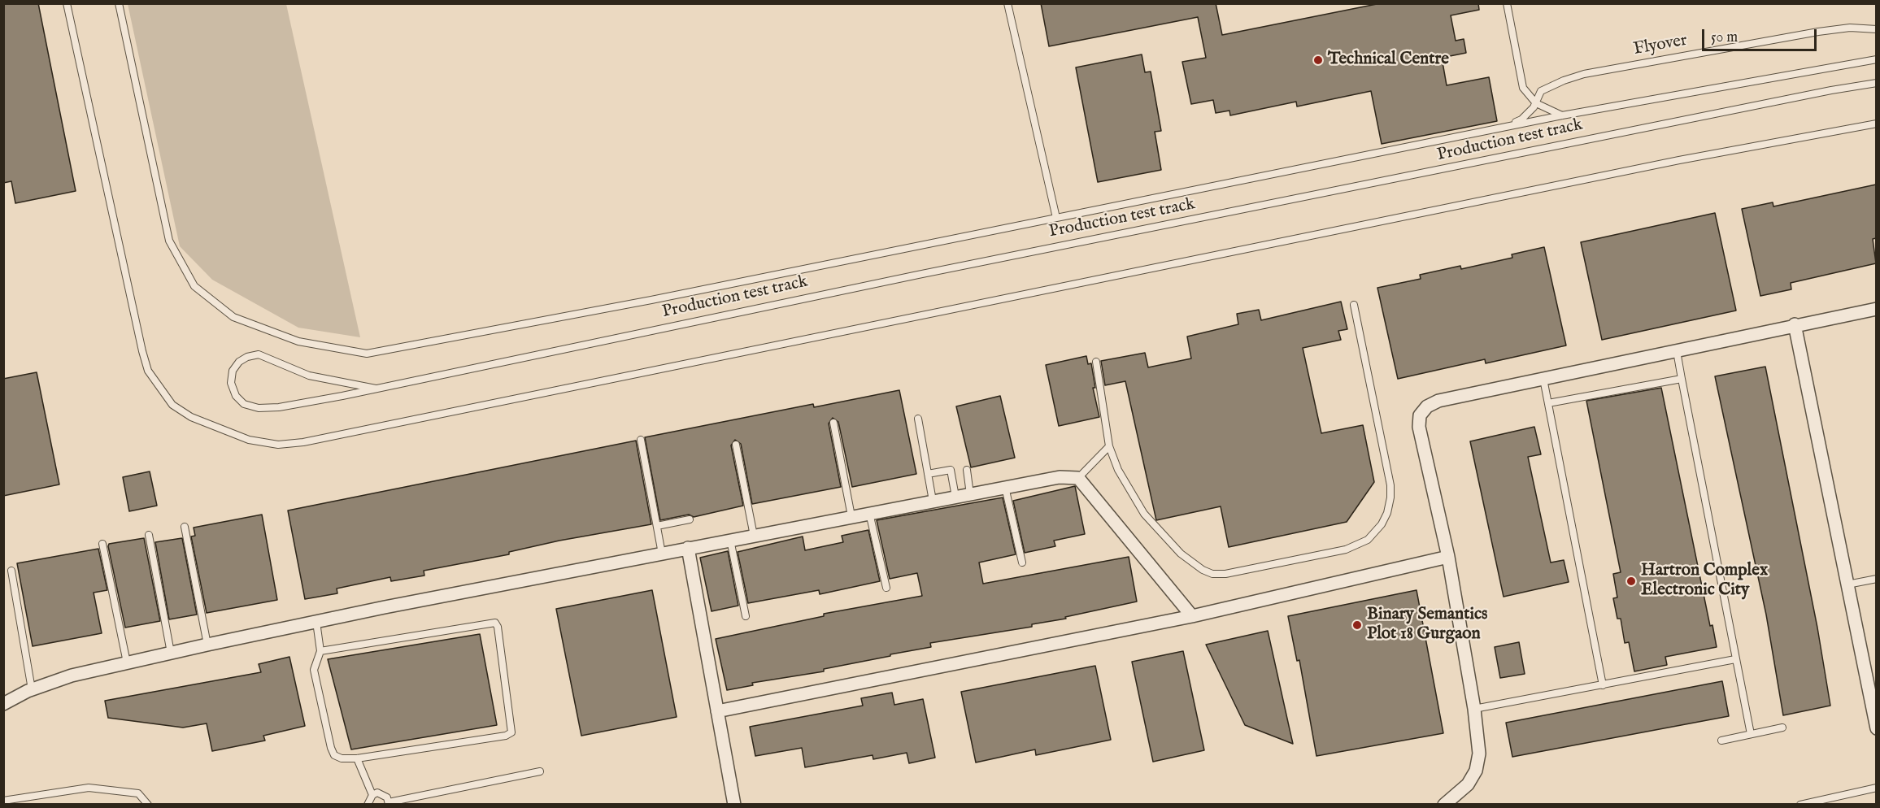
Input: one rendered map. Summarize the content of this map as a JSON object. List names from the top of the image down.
{
  "streets": {
    "lane": ["Flyover", "Production test track"]
  },
  "places": ["Technical Centre", "Hartron Complex Electronic City", "Binary Semantics Plot 18 Gurgaon"],
  "scale_bar": "50 m"
}
